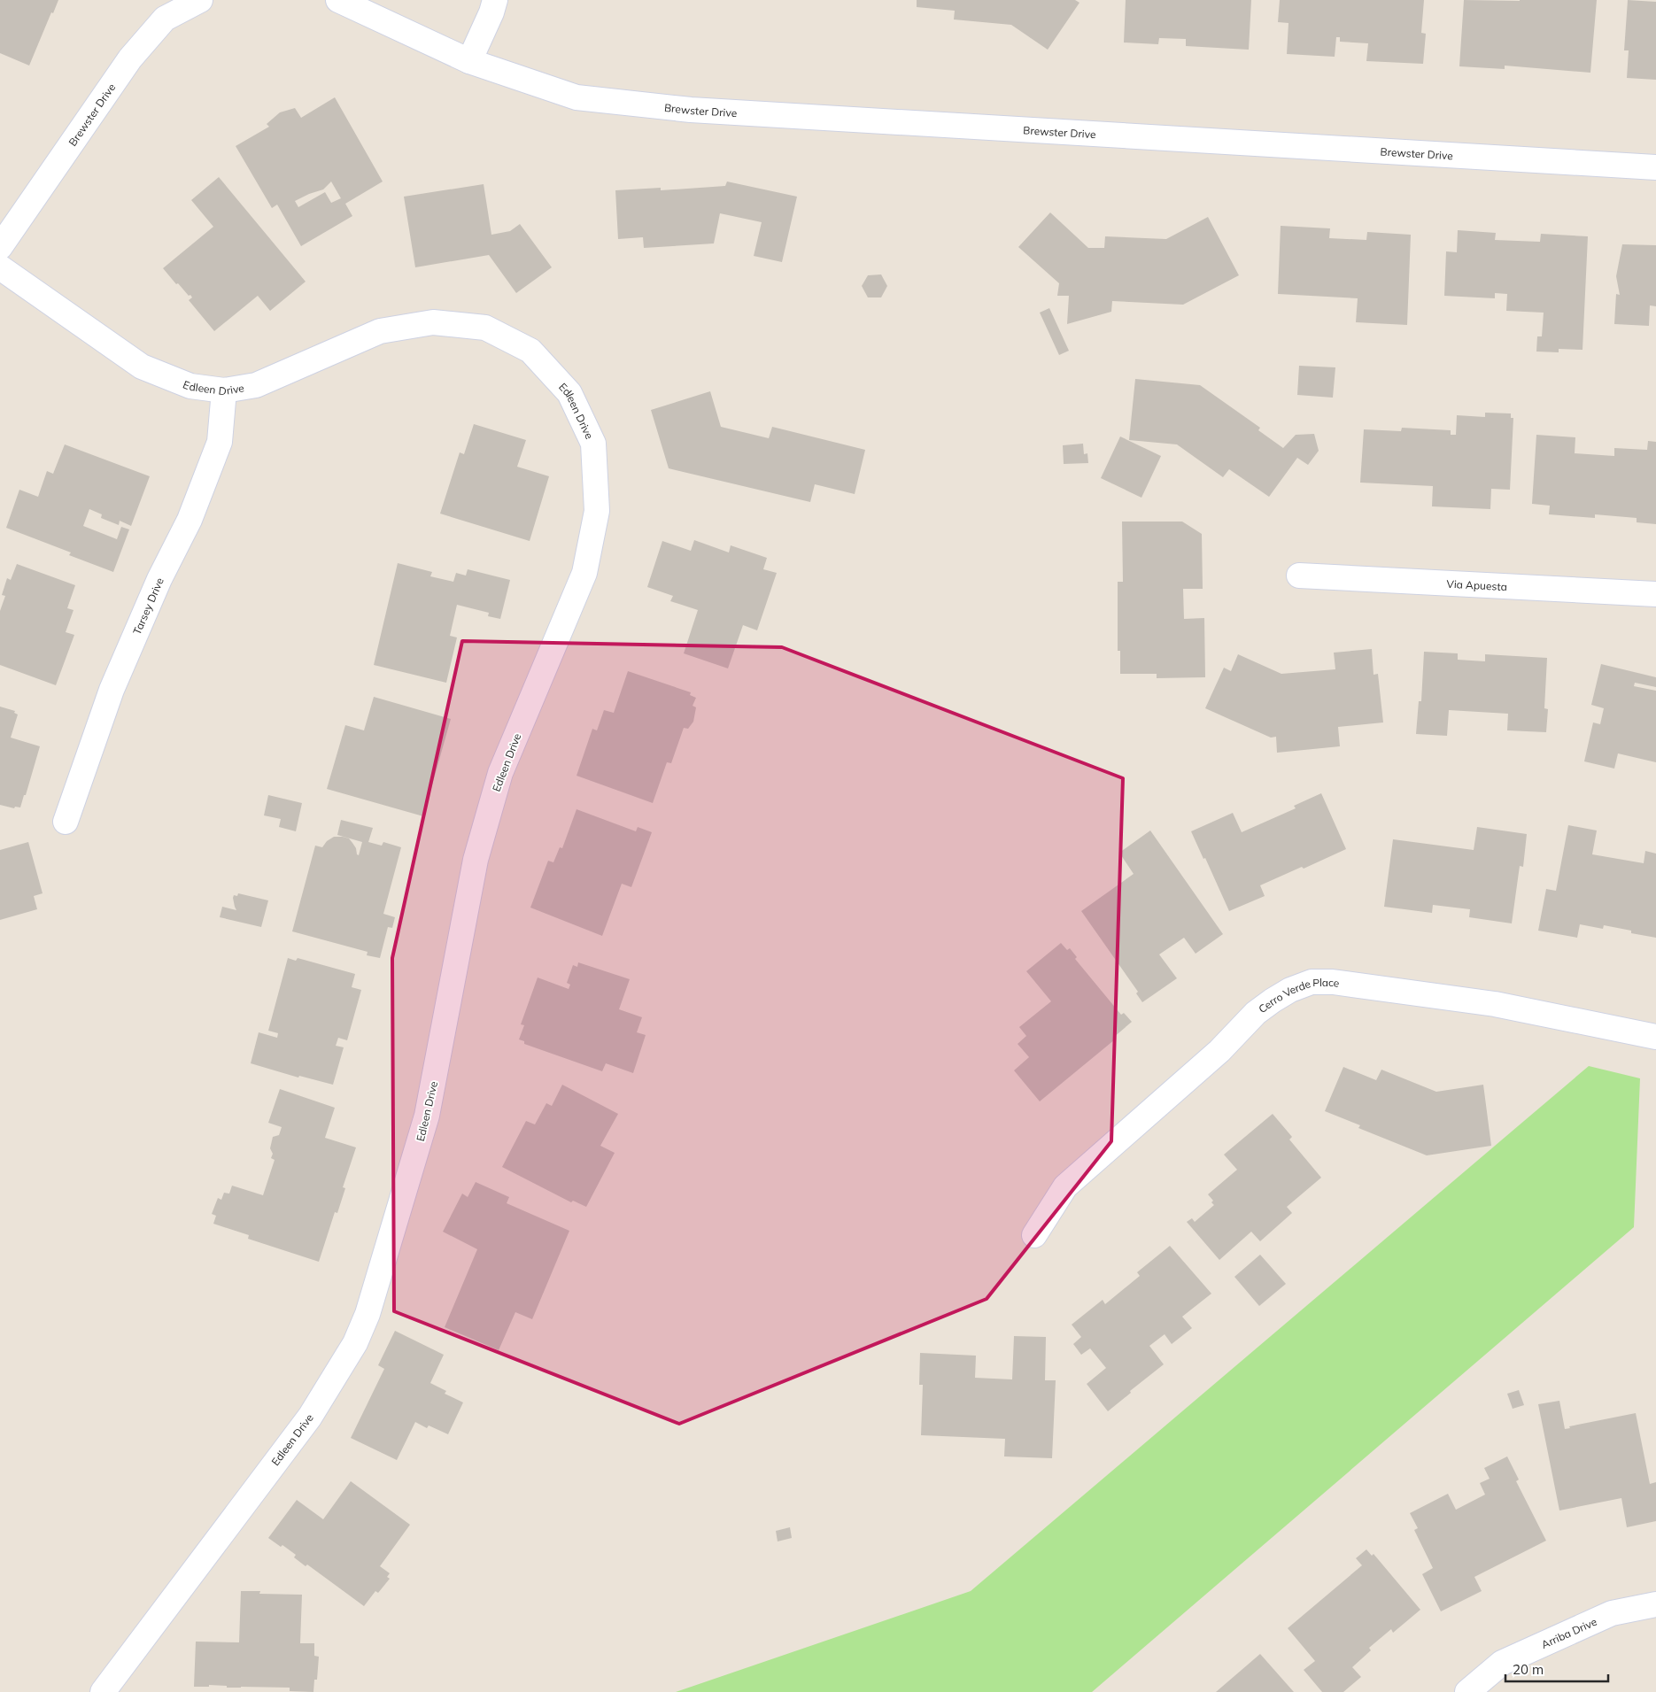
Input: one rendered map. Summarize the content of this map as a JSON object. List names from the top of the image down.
{
  "streets": {
    "street": [
      "Brewster Drive",
      "Edleen Drive",
      "Via Apuesta",
      "Tarsey Drive",
      "Cerro Verde Place",
      "Arriba Drive"
    ]
  },
  "crossings": [
    ["Edleen Drive", "Tarsey Drive"]
  ],
  "scale_bar": "20 m"
}
